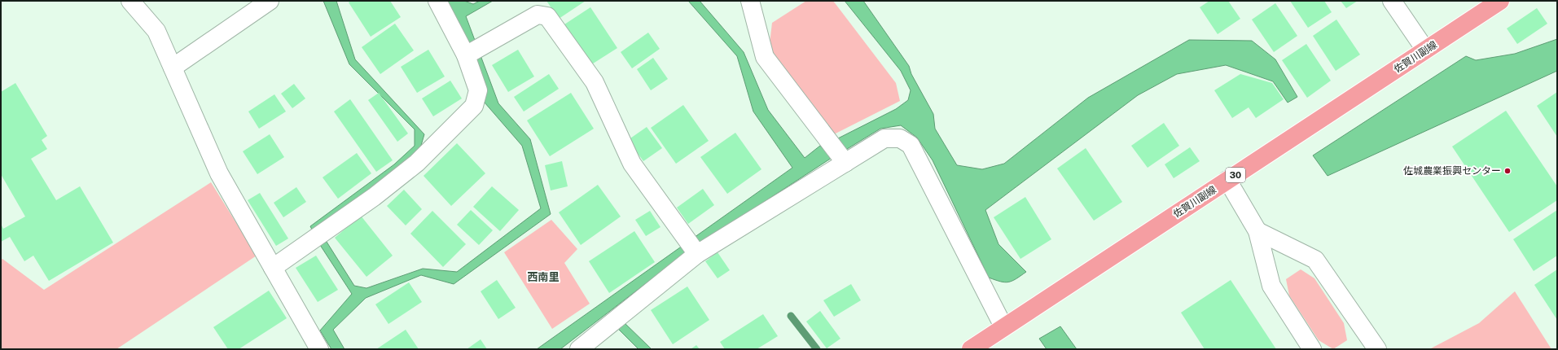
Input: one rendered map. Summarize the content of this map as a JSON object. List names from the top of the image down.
{
  "streets": {
    "main road": ["佐賀川副線", "30"]
  },
  "districts": ["西南里"],
  "places": ["佐城農業振興センター"]
}
